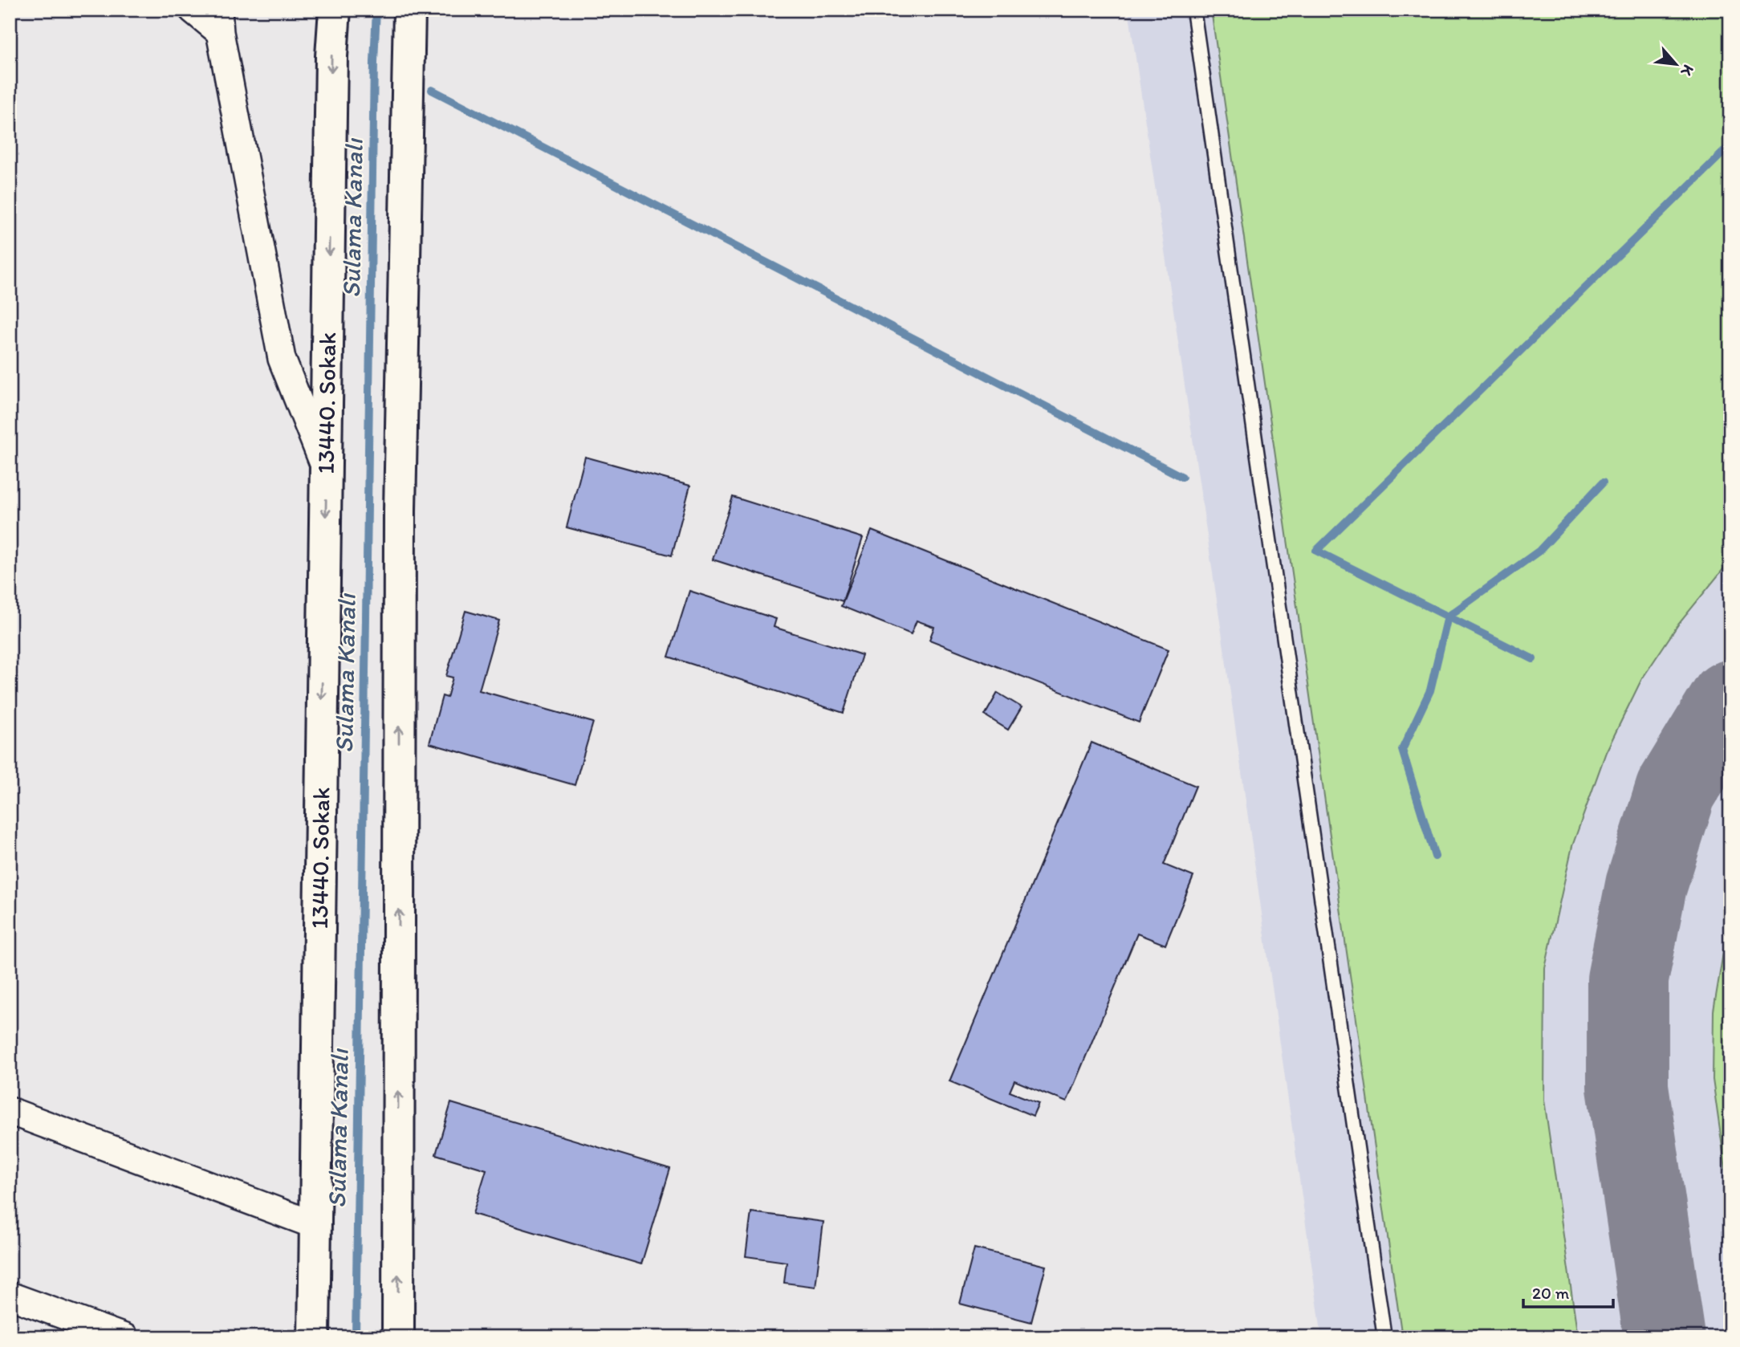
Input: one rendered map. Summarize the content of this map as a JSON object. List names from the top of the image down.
{
  "streets": {
    "main road": ["13440. Sokak"]
  },
  "water": ["Sulama Kanalı"],
  "scale_bar": "20 m",
  "north": "bottom right"
}
